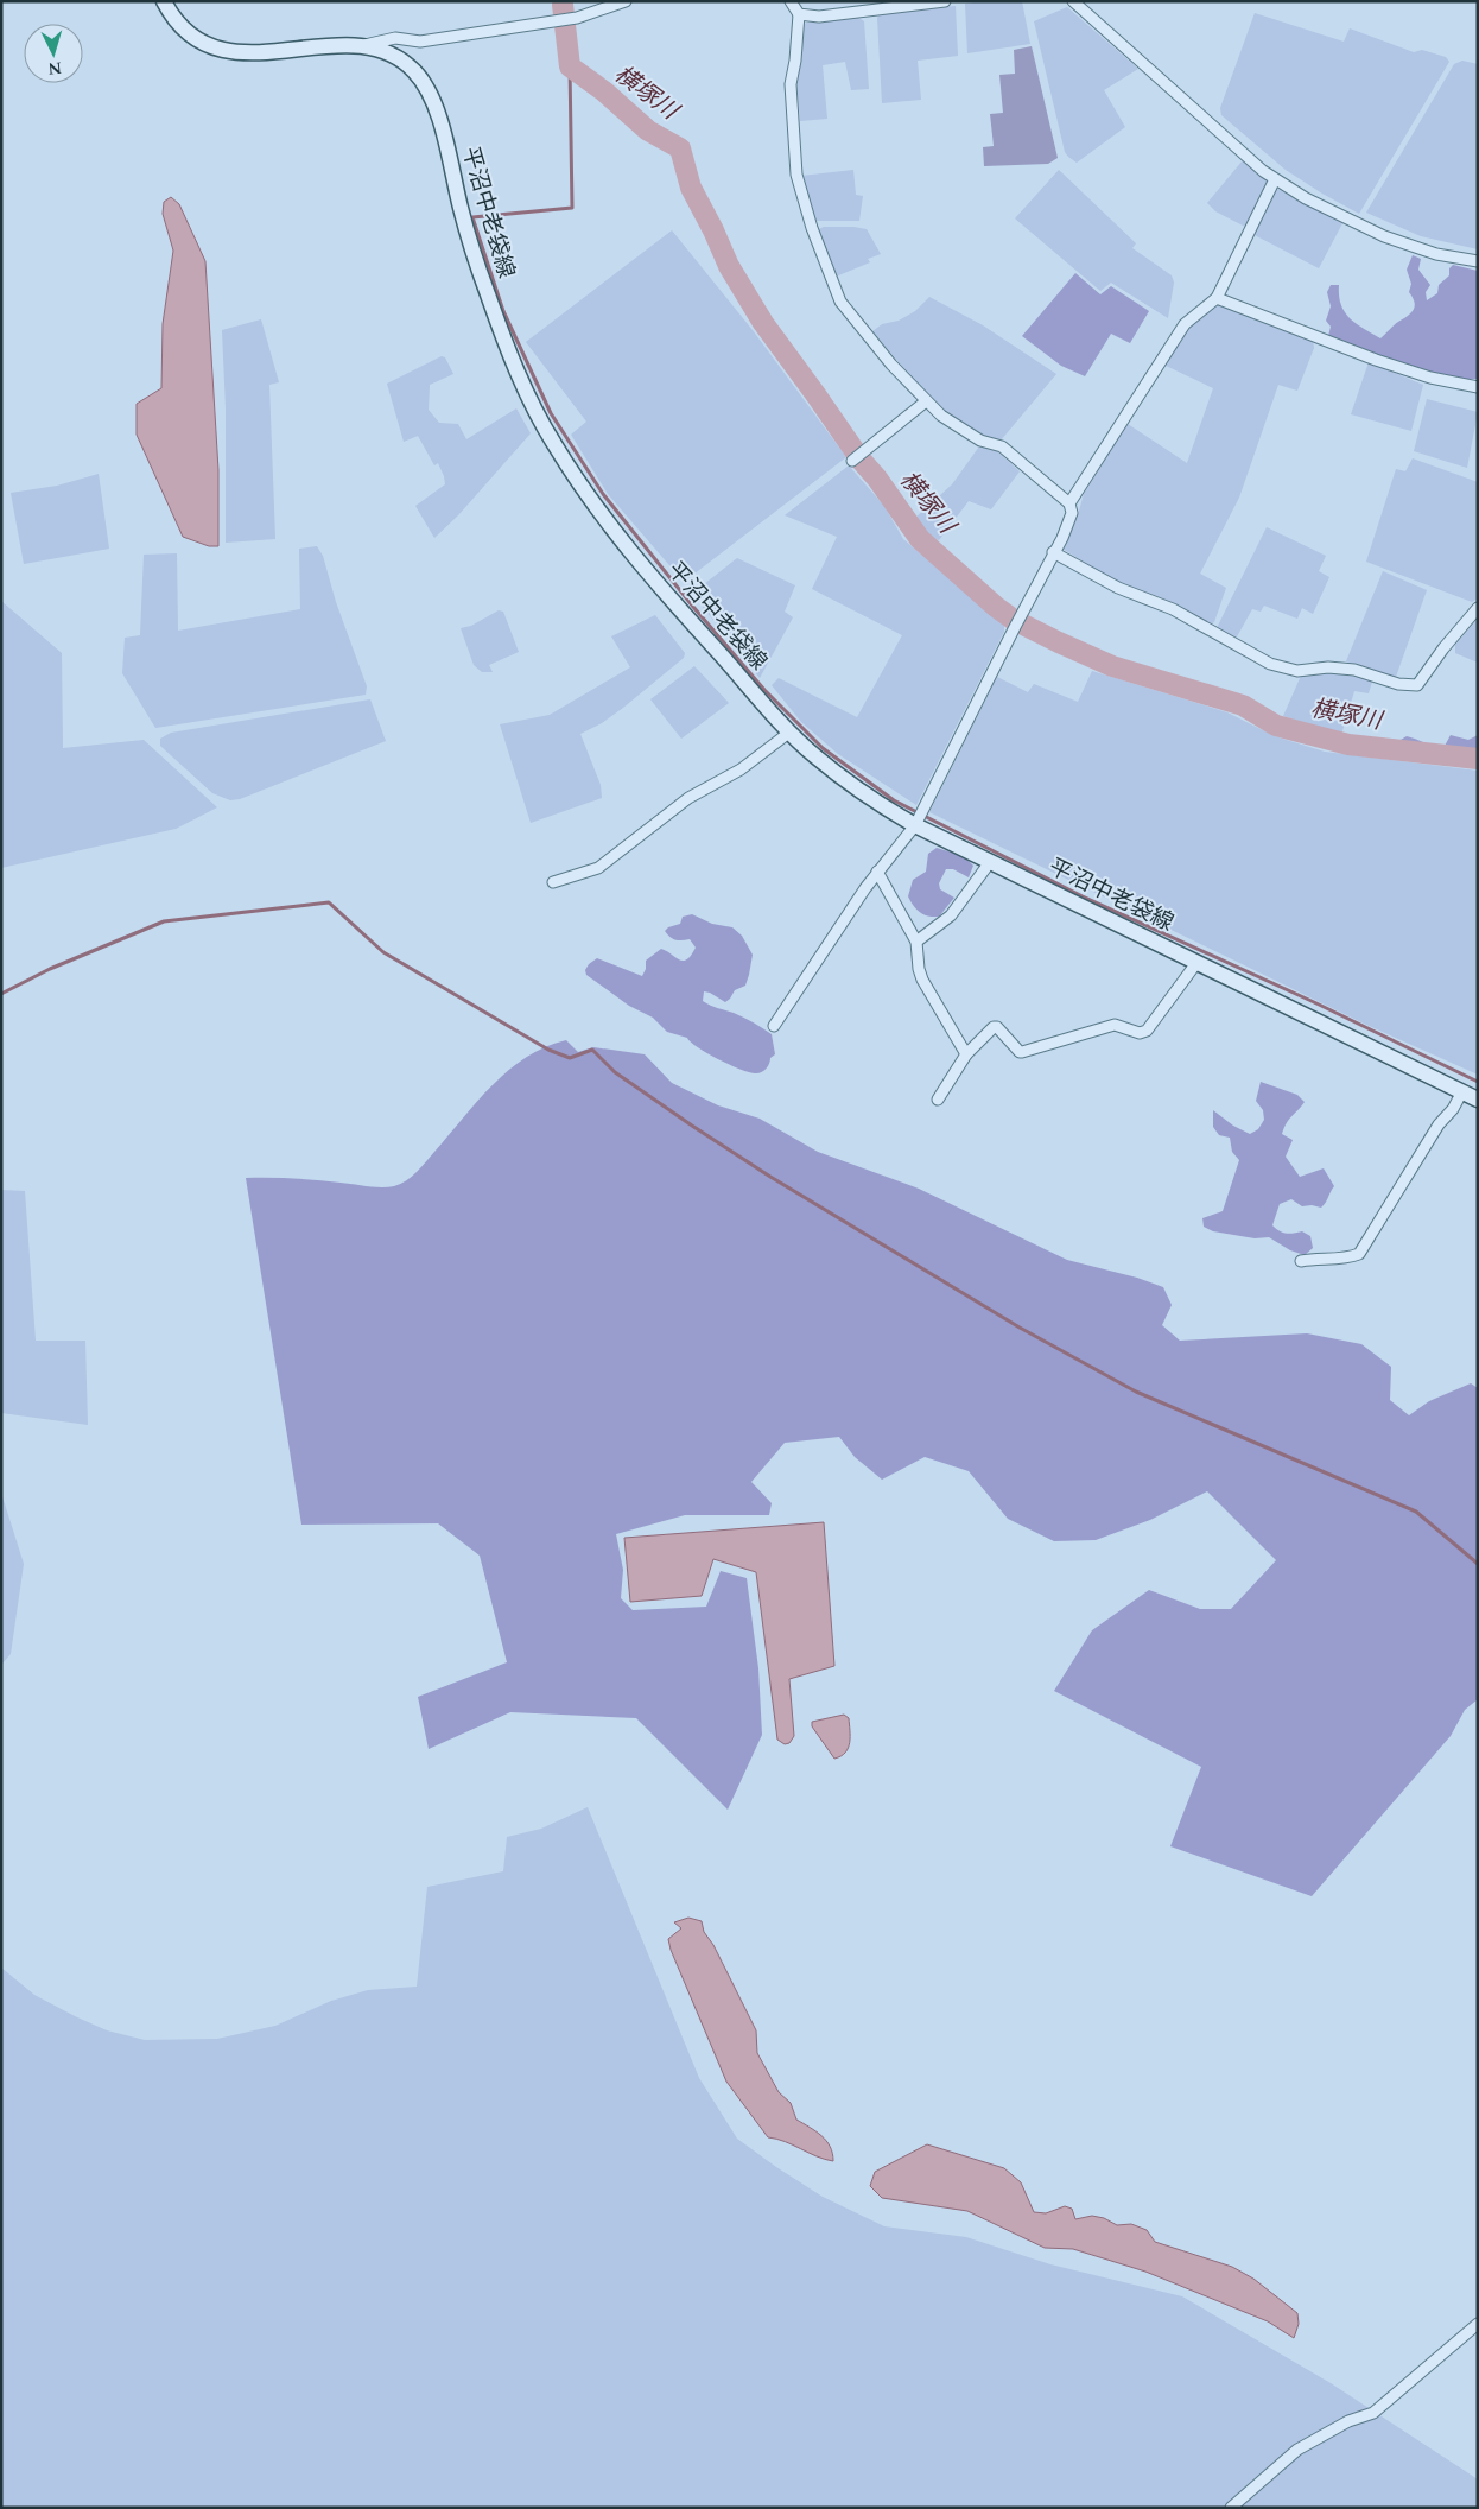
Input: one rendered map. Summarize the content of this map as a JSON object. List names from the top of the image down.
{
  "streets": {
    "main road": ["平沼中老袋線"]
  },
  "water": ["横塚川"],
  "north": "bottom"
}
